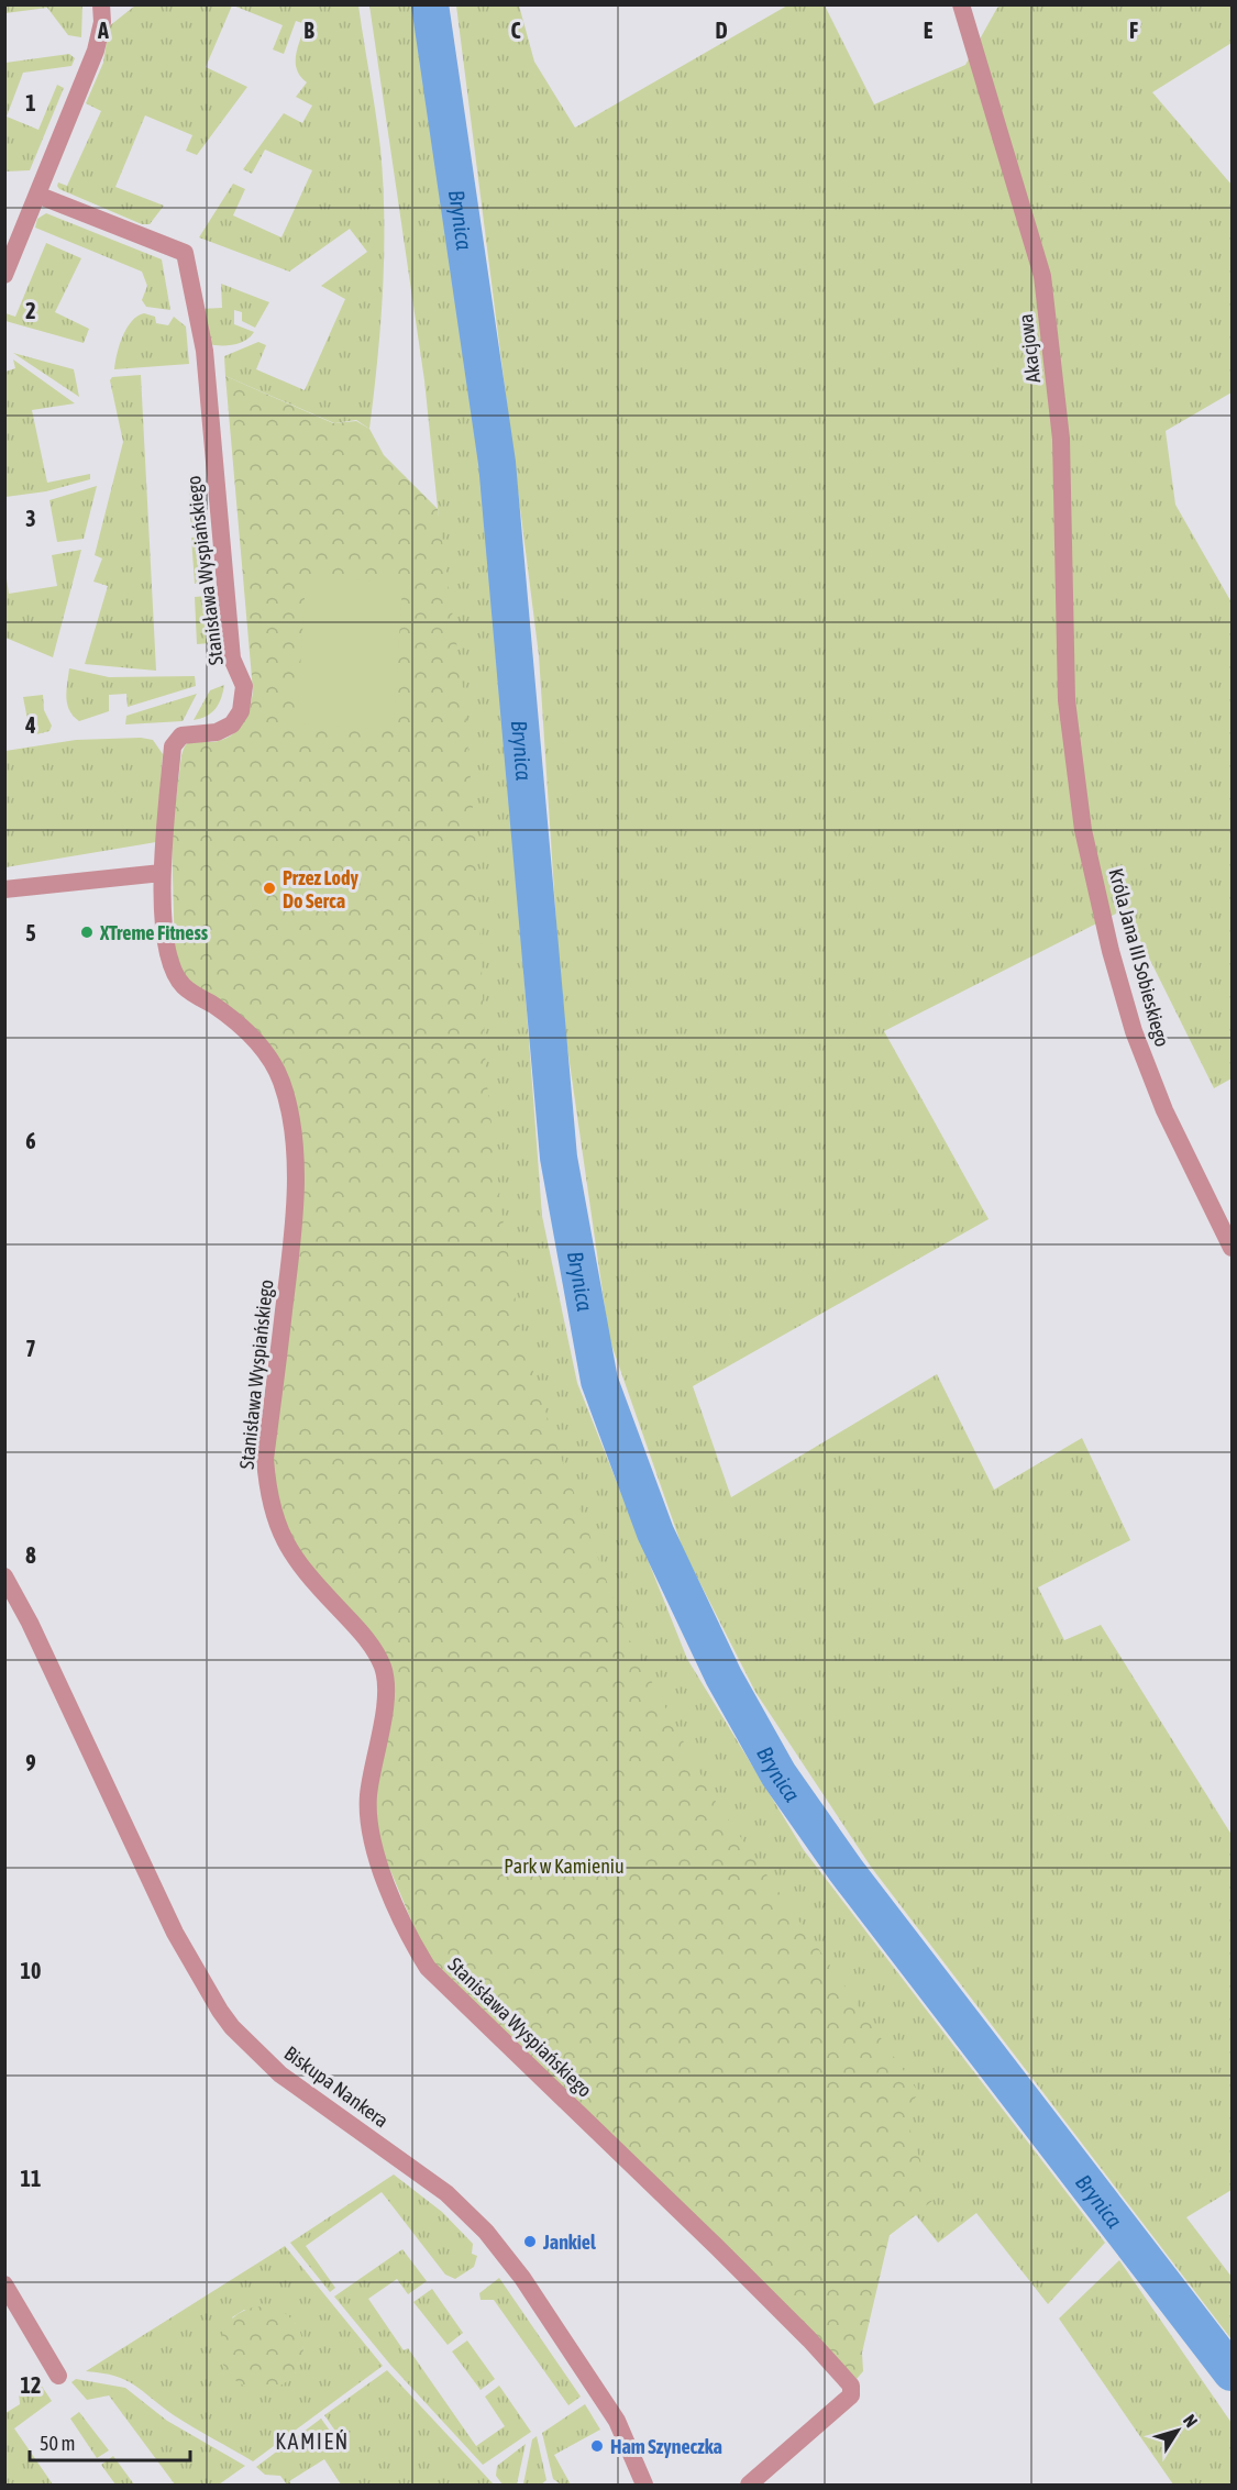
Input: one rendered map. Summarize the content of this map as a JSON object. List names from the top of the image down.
{
  "streets": {
    "street": [
      "Akacjowa",
      "Stanisława Wyspiańskiego",
      "Króla Jana III Sobieskiego",
      "Biskupa Nankera"
    ]
  },
  "crossings": [
    ["Akacjowa", "Króla Jana III Sobieskiego"]
  ],
  "districts": ["KAMIEŃ"],
  "water": ["Brynica"],
  "parks": ["Park w Kamieniu"],
  "places": [
    "Przez Lody Do Serca",
    "XTreme Fitness",
    "Jankiel",
    "Ham Szyneczka"
  ],
  "scale_bar": "50 m",
  "north": "top right",
  "grid": {
    "columns": [
      "A",
      "B",
      "C",
      "D",
      "E",
      "F"
    ],
    "rows": [
      "1",
      "2",
      "3",
      "4",
      "5",
      "6",
      "7",
      "8",
      "9",
      "10",
      "11",
      "12"
    ]
  }
}
